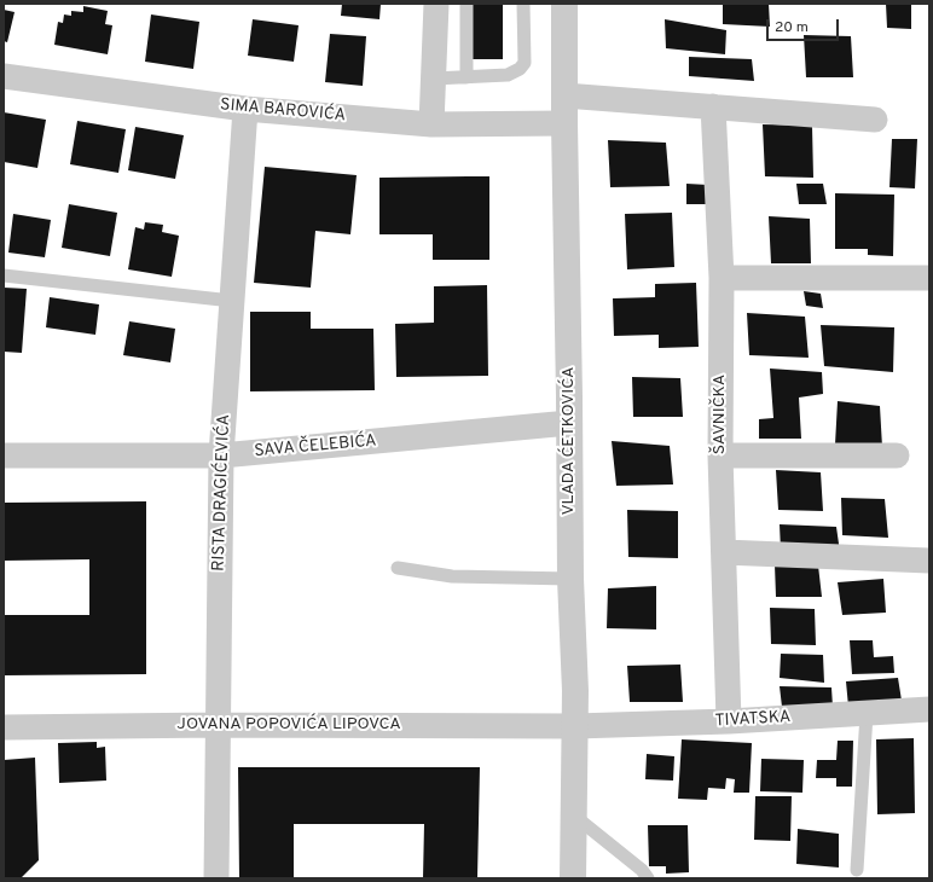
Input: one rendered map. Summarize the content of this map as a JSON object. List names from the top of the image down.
{
  "streets": {
    "street": [
      "SIMA BAROVIĆA",
      "ŠAVNIČKA",
      "VLADA ĆETKOVIĆA",
      "SAVA ČELEBIĆA",
      "RISTA DRAGIĆEVIĆA",
      "TIVATSKA",
      "JOVANA POPOVIĆA LIPOVCA"
    ]
  },
  "crossings": [
    ["SIMA BAROVIĆA", "VLADA ĆETKOVIĆA"],
    ["SIMA BAROVIĆA", "RISTA DRAGIĆEVIĆA"],
    ["ŠAVNIČKA", "TIVATSKA"],
    ["VLADA ĆETKOVIĆA", "SAVA ČELEBIĆA"],
    ["VLADA ĆETKOVIĆA", "TIVATSKA"],
    ["VLADA ĆETKOVIĆA", "JOVANA POPOVIĆA LIPOVCA"],
    ["SAVA ČELEBIĆA", "RISTA DRAGIĆEVIĆA"],
    ["RISTA DRAGIĆEVIĆA", "JOVANA POPOVIĆA LIPOVCA"],
    ["TIVATSKA", "JOVANA POPOVIĆA LIPOVCA"]
  ],
  "scale_bar": "20 m"
}
